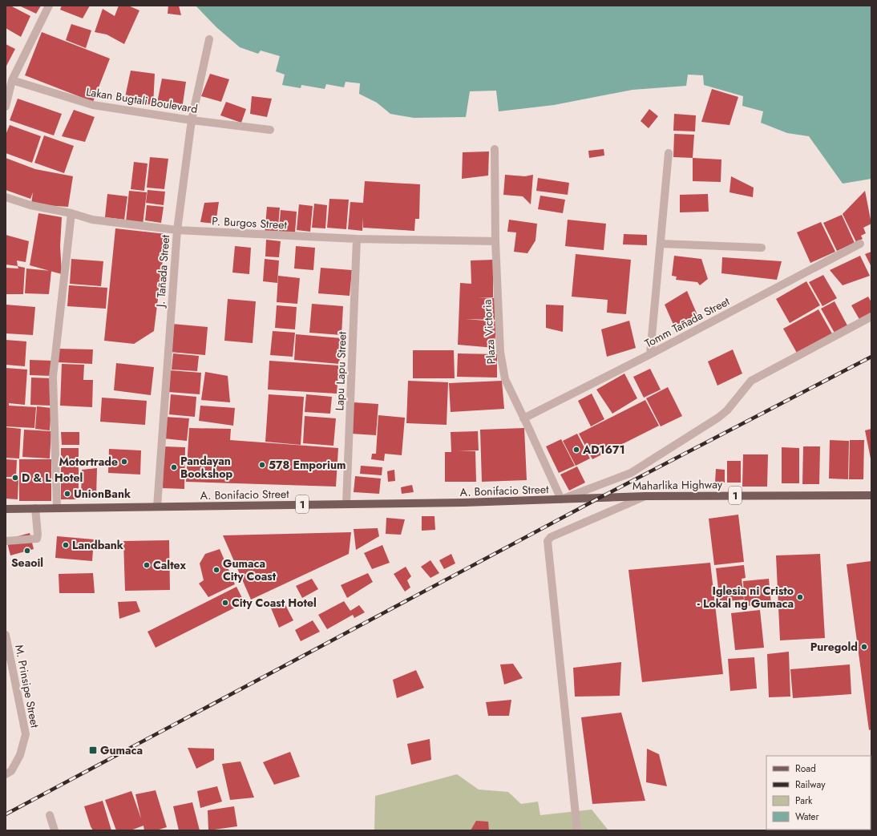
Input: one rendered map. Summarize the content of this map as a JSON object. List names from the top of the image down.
{
  "streets": {
    "main road": ["Maharlika Highway", "A. Bonifacio Street", "1"],
    "street": [
      "Lakan Bugtali Boulevard",
      "P. Burgos Street",
      "J. Tañada Street",
      "Tomm Tañada Street",
      "Plaza Victoria",
      "Lapu Lapu Street",
      "M. Prinsipe Street"
    ]
  },
  "crossings": [
    ["Lakan Bugtali Boulevard", "J. Tañada Street"],
    ["P. Burgos Street", "J. Tañada Street"],
    ["P. Burgos Street", "Plaza Victoria"],
    ["P. Burgos Street", "Lapu Lapu Street"],
    ["J. Tañada Street", "A. Bonifacio Street"],
    ["Tomm Tañada Street", "Plaza Victoria"],
    ["Plaza Victoria", "A. Bonifacio Street"],
    ["Lapu Lapu Street", "A. Bonifacio Street"],
    ["Maharlika Highway", "A. Bonifacio Street"]
  ],
  "places": {
    "other": [
      "AD1671",
      "Motortrade",
      "578 Emporium",
      "Pandayan Bookshop",
      "D & L Hotel",
      "UnionBank",
      "Landbank",
      "Seaoil",
      "Caltex",
      "Gumaca City Coast",
      "Iglesia ni Cristo - Lokal ng Gumaca",
      "City Coast Hotel",
      "Puregold"
    ],
    "transit": ["Gumaca"]
  },
  "legend": [
    "Road",
    "Railway",
    "Park",
    "Water"
  ]
}
